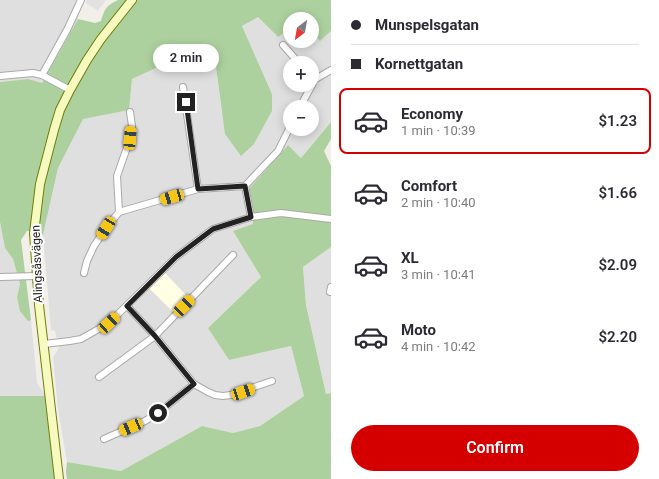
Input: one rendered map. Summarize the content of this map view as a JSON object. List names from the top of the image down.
{
  "streets": {
    "main road": ["Alingsåsvägen"]
  },
  "north": "bottom left",
  "page": {
    "banner": ["Munspelsgatan", "Kornettgatan"],
    "map_buttons": ["+", "−"],
    "bubble": "2 min",
    "list": [
      {
        "name": "Economy",
        "note": "1 min · 10:39",
        "value": "$1.23"
      },
      {
        "name": "Comfort",
        "note": "2 min · 10:40",
        "value": "$1.66"
      },
      {
        "name": "XL",
        "note": "3 min · 10:41",
        "value": "$2.09"
      },
      {
        "name": "Moto",
        "note": "4 min · 10:42",
        "value": "$2.20"
      }
    ],
    "buttons": "Confirm"
  }
}
